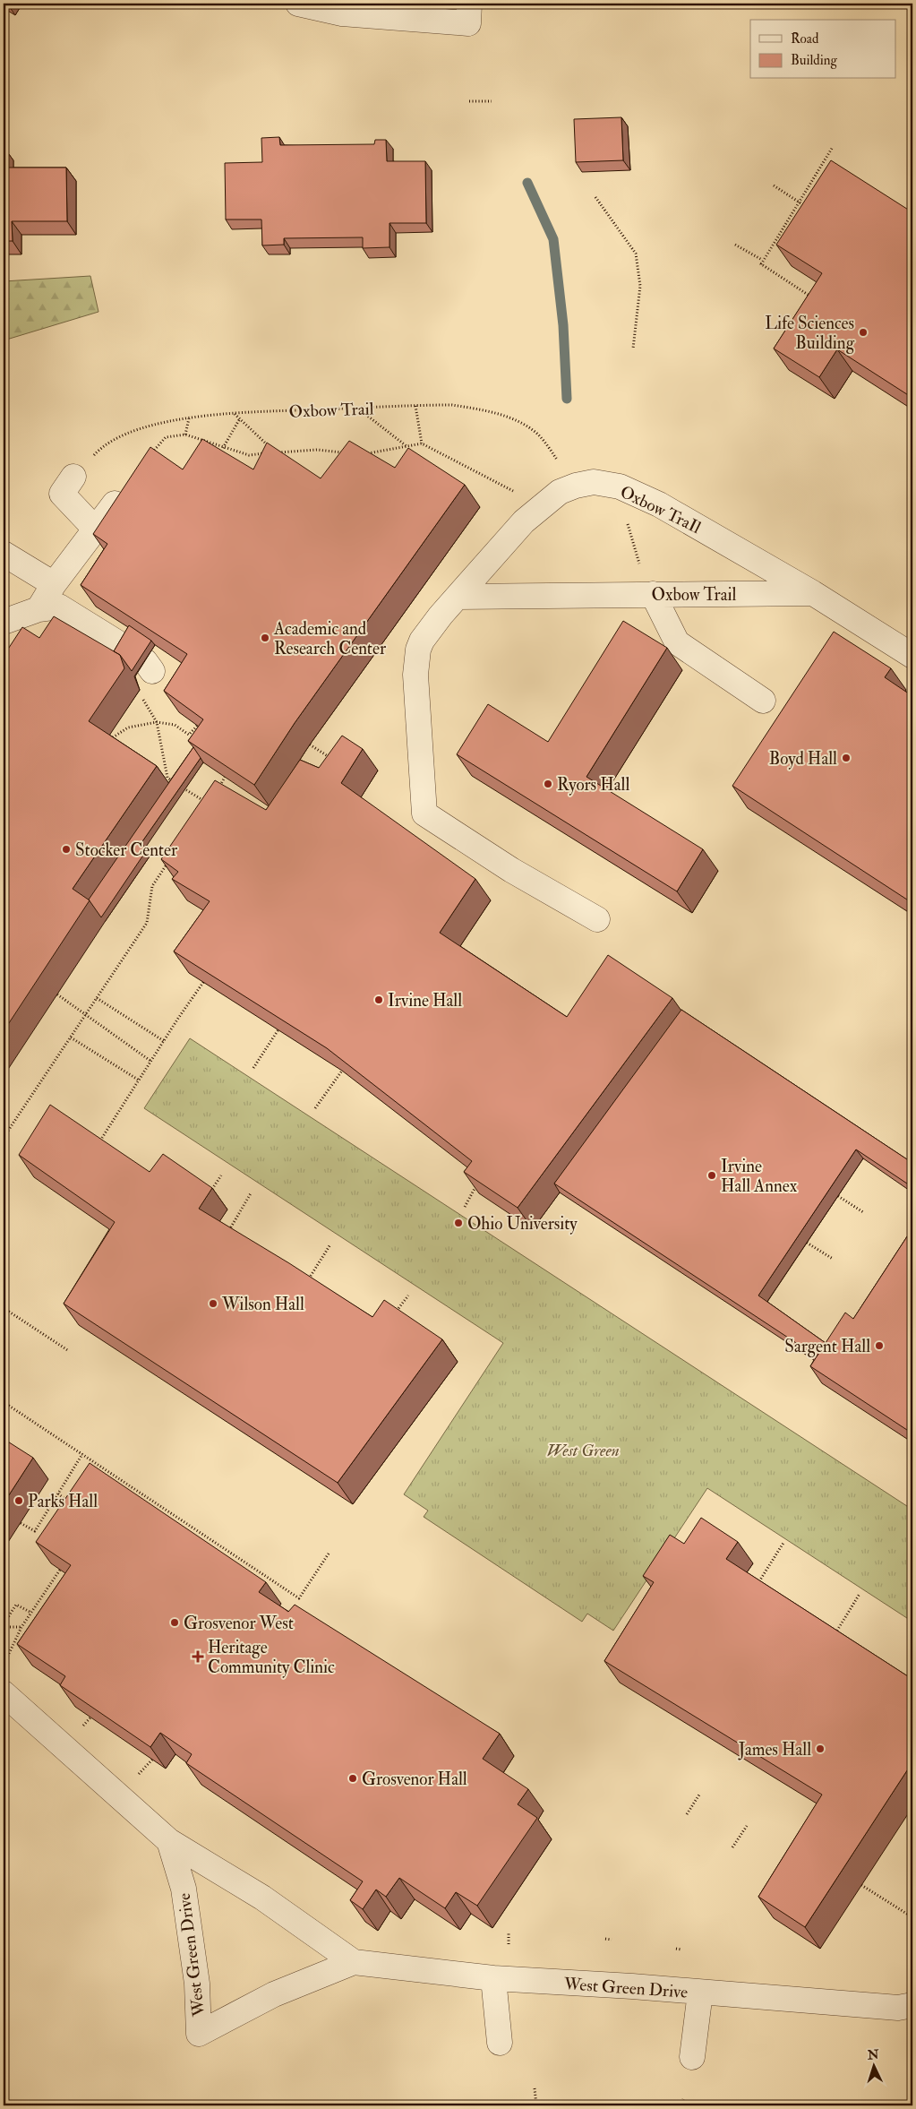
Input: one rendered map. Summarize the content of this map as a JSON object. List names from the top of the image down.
{
  "streets": {
    "street": ["Oxbow Trail", "Oxbow TraIl", "West Green Drive"]
  },
  "crossings": [
    ["Oxbow Trail", "Oxbow TraIl"]
  ],
  "parks": ["West Green"],
  "places": {
    "other": [
      "Life Sciences Building",
      "Academic and Research Center",
      "Boyd Hall",
      "Ryors Hall",
      "Stocker Center",
      "Irvine Hall",
      "Irvine Hall Annex",
      "Ohio University",
      "Wilson Hall",
      "Sargent Hall",
      "Parks Hall",
      "Grosvenor West",
      "James Hall",
      "Grosvenor Hall"
    ],
    "health": ["Heritage Community Clinic"]
  },
  "legend": ["Road", "Building"],
  "north": "top"
}
